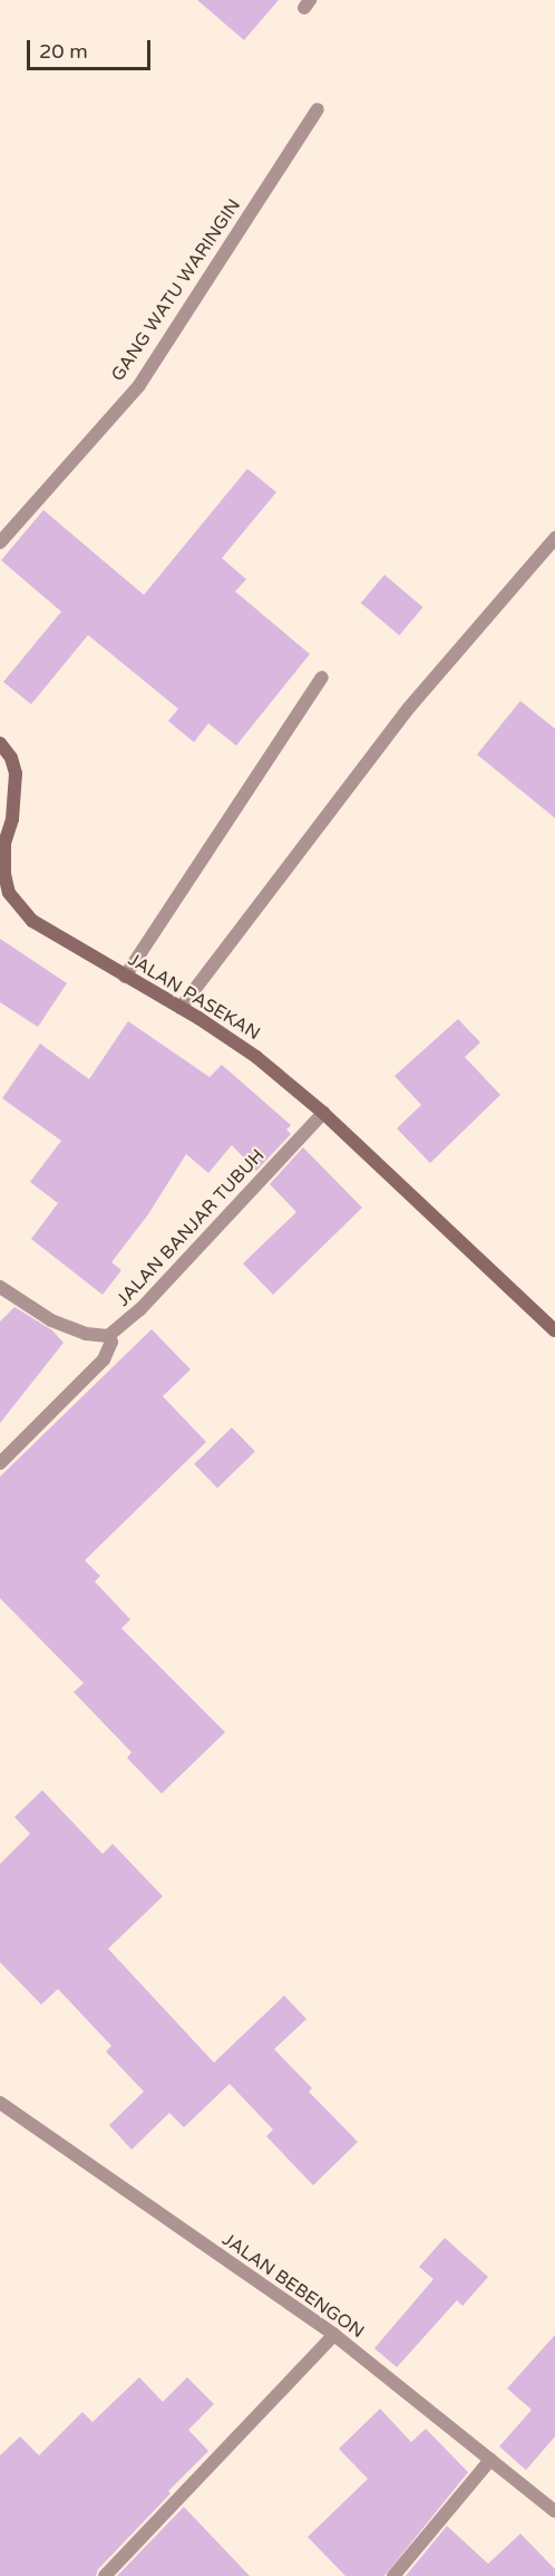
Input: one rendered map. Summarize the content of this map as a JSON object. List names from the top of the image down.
{
  "streets": {
    "street": [
      "GANG WATU WARINGIN",
      "JALAN PASEKAN",
      "JALAN BANJAR TUBUH",
      "JALAN BEBENGON"
    ]
  },
  "crossings": [
    ["JALAN PASEKAN", "JALAN BANJAR TUBUH"]
  ],
  "scale_bar": "20 m"
}
